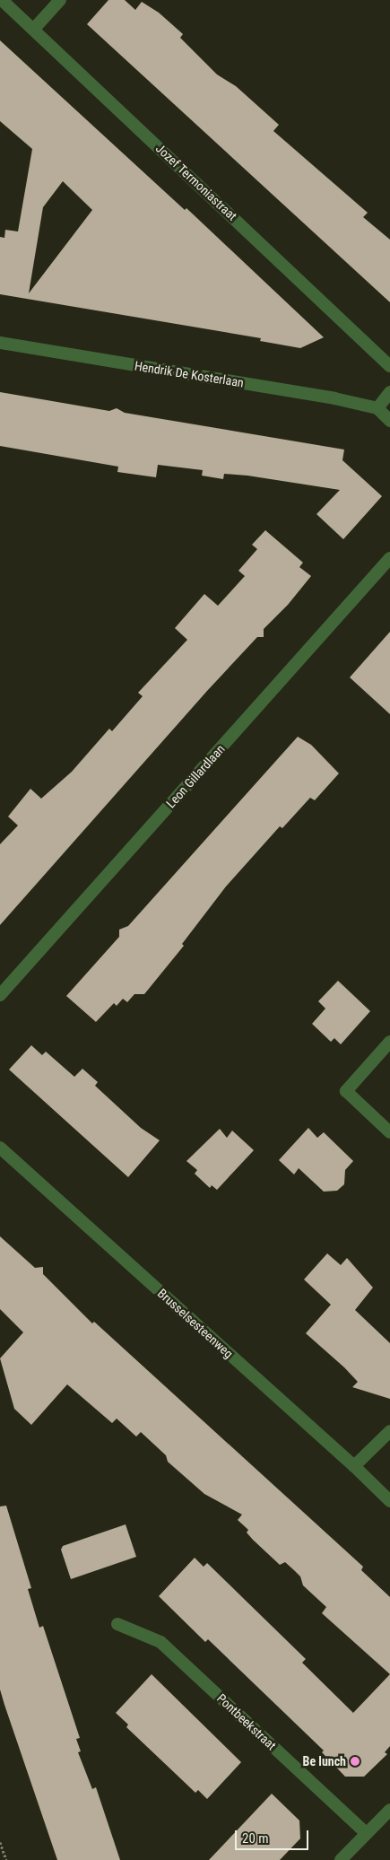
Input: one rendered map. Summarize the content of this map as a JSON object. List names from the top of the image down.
{
  "streets": {
    "street": [
      "Jozef Termoniastraat",
      "Hendrik De Kosterlaan",
      "Leon Gillardlaan",
      "Brusselsesteenweg",
      "Pontbeekstraat"
    ]
  },
  "places": ["Be lunch"],
  "scale_bar": "20 m"
}
